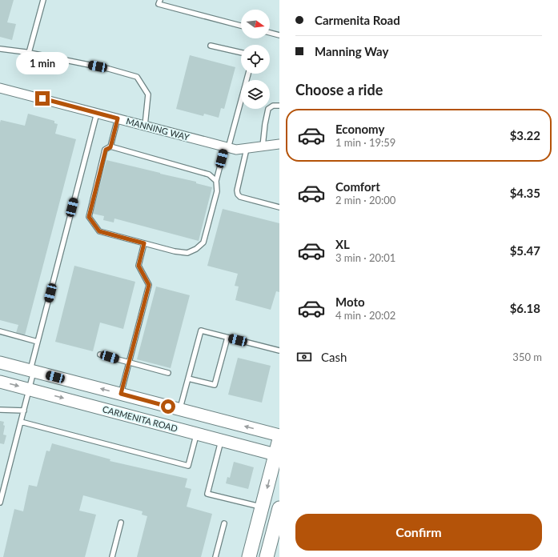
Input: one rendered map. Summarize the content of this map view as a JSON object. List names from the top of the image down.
{
  "streets": {
    "main road": ["CARMENITA ROAD"],
    "street": ["MANNING WAY"]
  },
  "north": "right",
  "page": {
    "banner": ["Carmenita Road", "Manning Way"],
    "bubble": "1 min",
    "heading": "Choose a ride",
    "list": [
      {
        "name": "Economy",
        "note": "1 min · 19:59",
        "value": "$3.22"
      },
      {
        "name": "Comfort",
        "note": "2 min · 20:00",
        "value": "$4.35"
      },
      {
        "name": "XL",
        "note": "3 min · 20:01",
        "value": "$5.47"
      },
      {
        "name": "Moto",
        "note": "4 min · 20:02",
        "value": "$6.18"
      }
    ],
    "pay": ["Cash", "350 m"],
    "buttons": "Confirm"
  }
}
